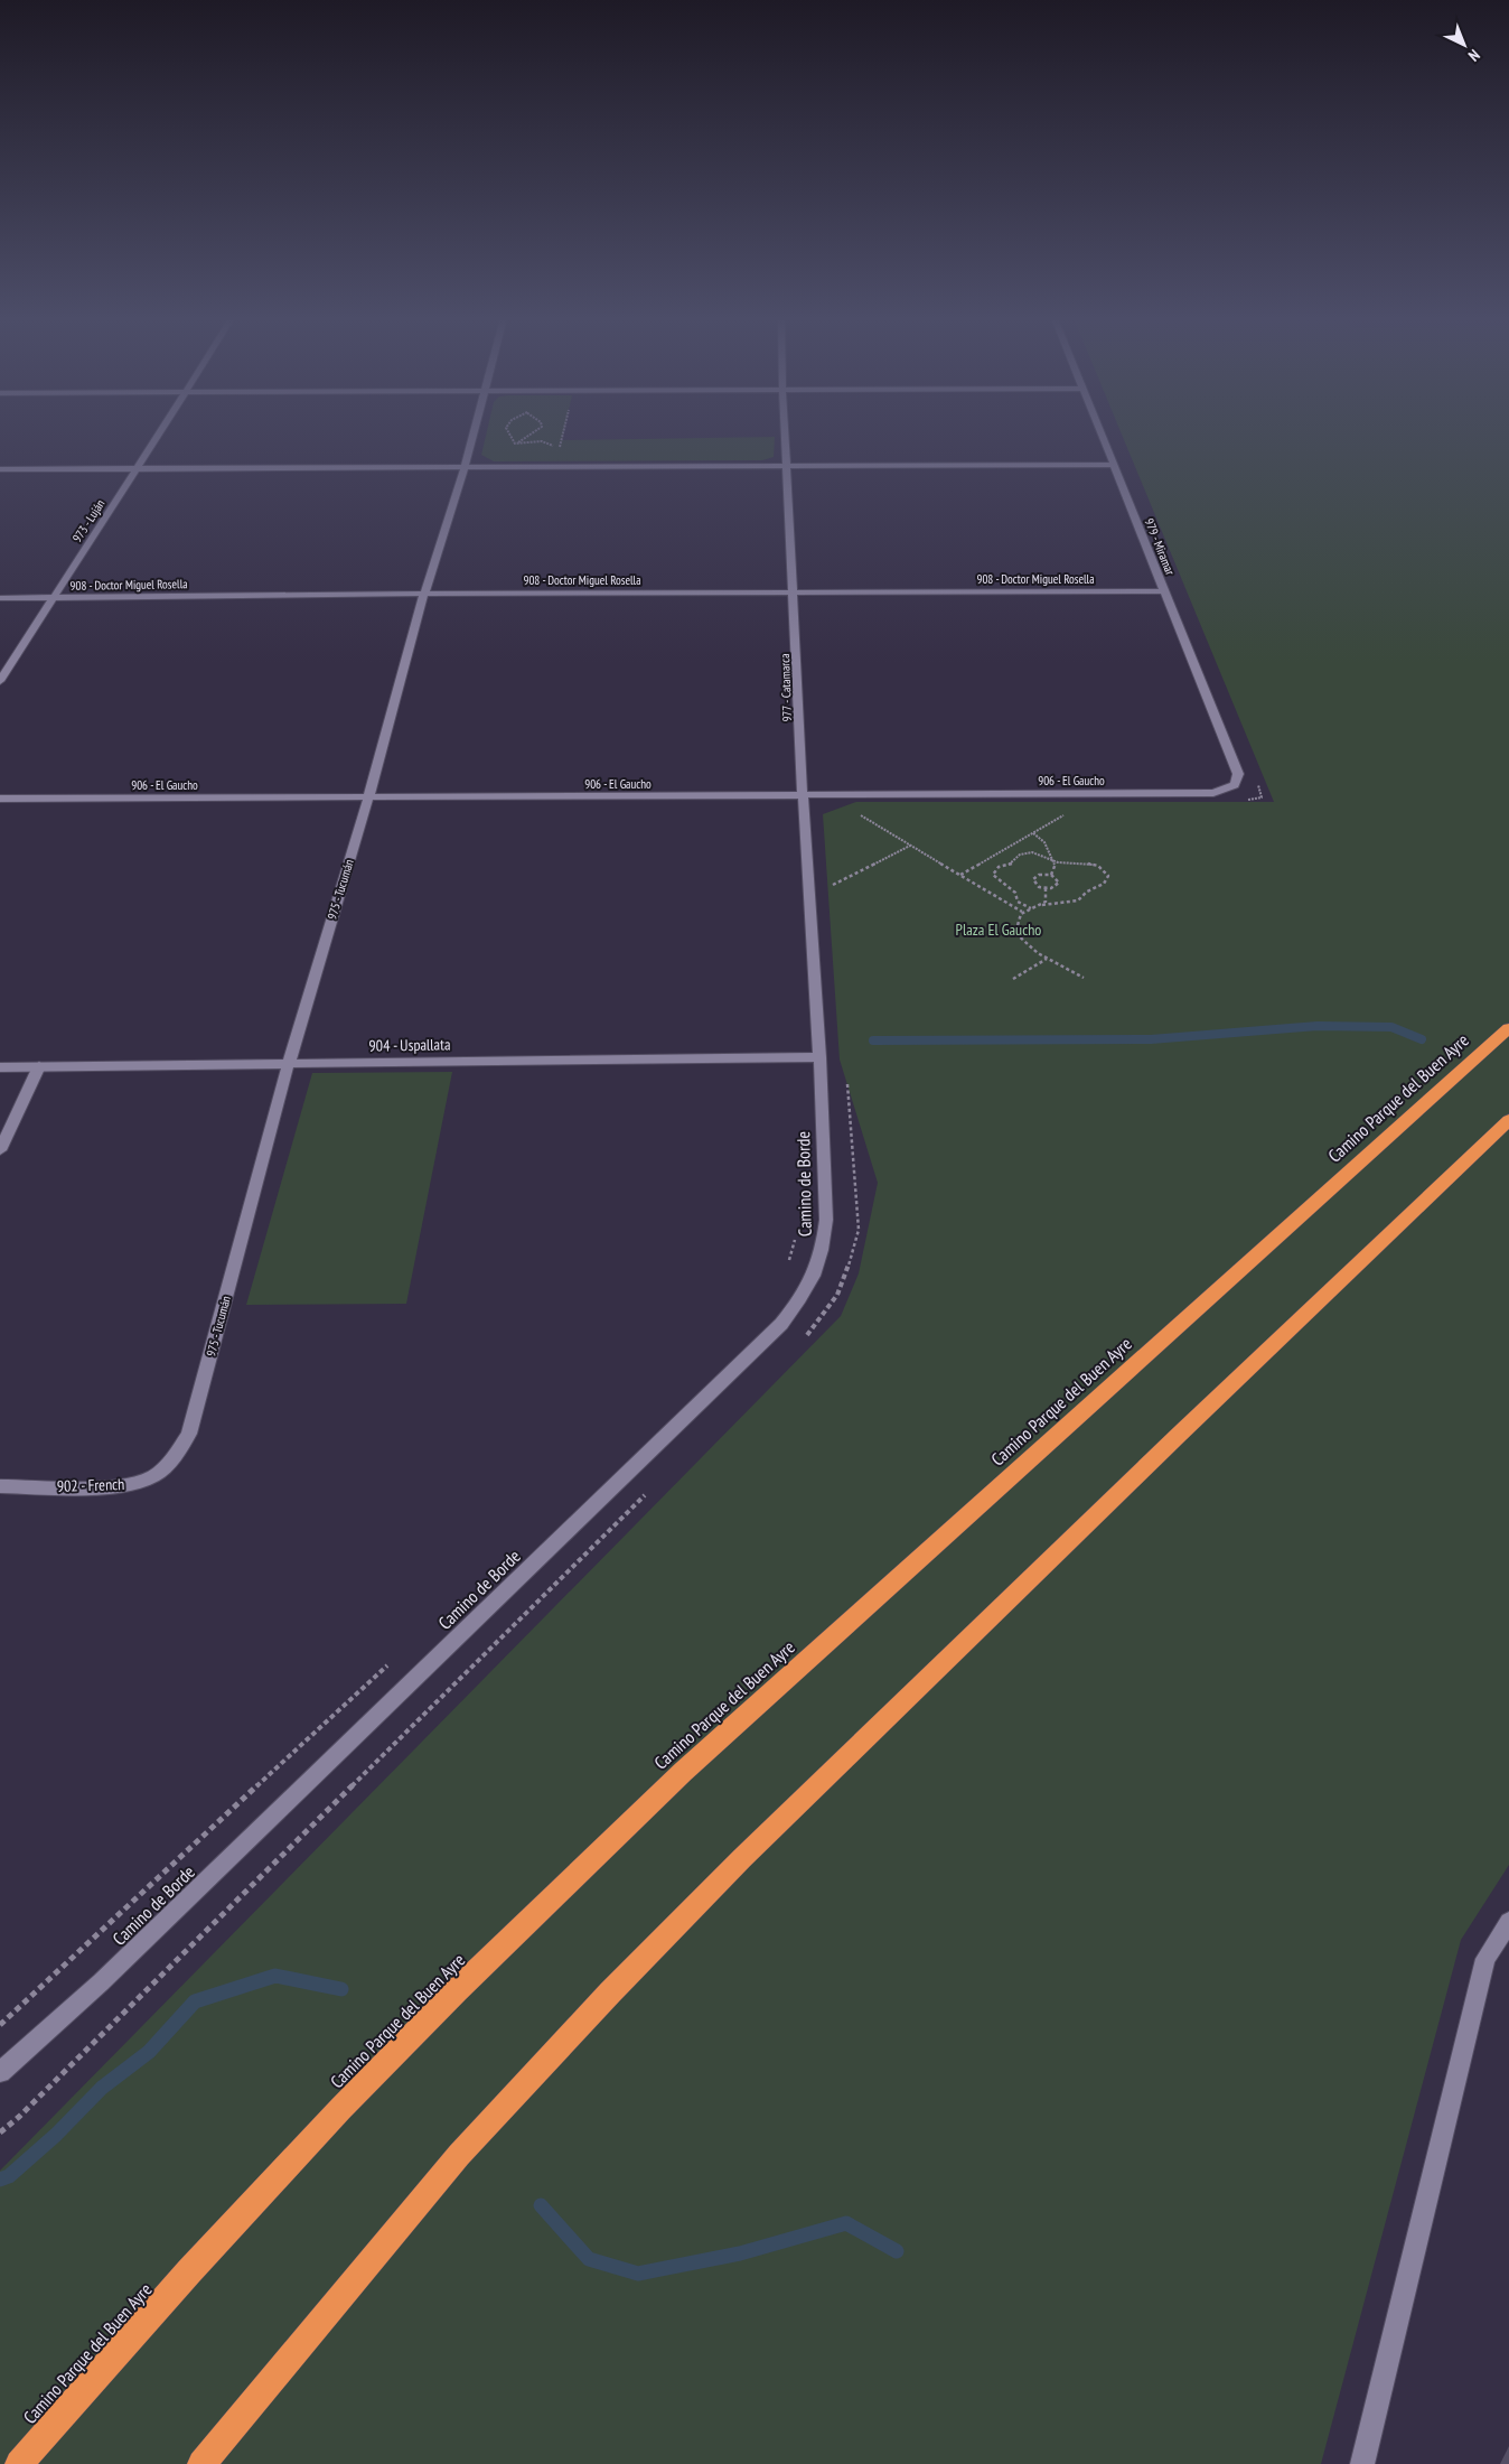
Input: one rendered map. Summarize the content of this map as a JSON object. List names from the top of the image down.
{
  "streets": {
    "highway": ["Camino Parque del Buen Ayre"],
    "street": [
      "973 - Luján",
      "979 - Miramar",
      "908 - Doctor Miguel Rosella",
      "977 - Catamarca",
      "906 - El Gaucho",
      "975 - Tucumán",
      "904 - Uspallata",
      "Camino de Borde",
      "902 - French"
    ]
  },
  "crossings": [
    ["973 - Luján", "908 - Doctor Miguel Rosella"],
    ["979 - Miramar", "908 - Doctor Miguel Rosella"],
    ["979 - Miramar", "906 - El Gaucho"],
    ["908 - Doctor Miguel Rosella", "977 - Catamarca"],
    ["908 - Doctor Miguel Rosella", "975 - Tucumán"],
    ["977 - Catamarca", "906 - El Gaucho"],
    ["977 - Catamarca", "904 - Uspallata"],
    ["977 - Catamarca", "Camino de Borde"],
    ["906 - El Gaucho", "975 - Tucumán"],
    ["975 - Tucumán", "904 - Uspallata"],
    ["975 - Tucumán", "902 - French"],
    ["904 - Uspallata", "Camino de Borde"]
  ],
  "parks": ["Plaza El Gaucho"],
  "north": "bottom right"
}
